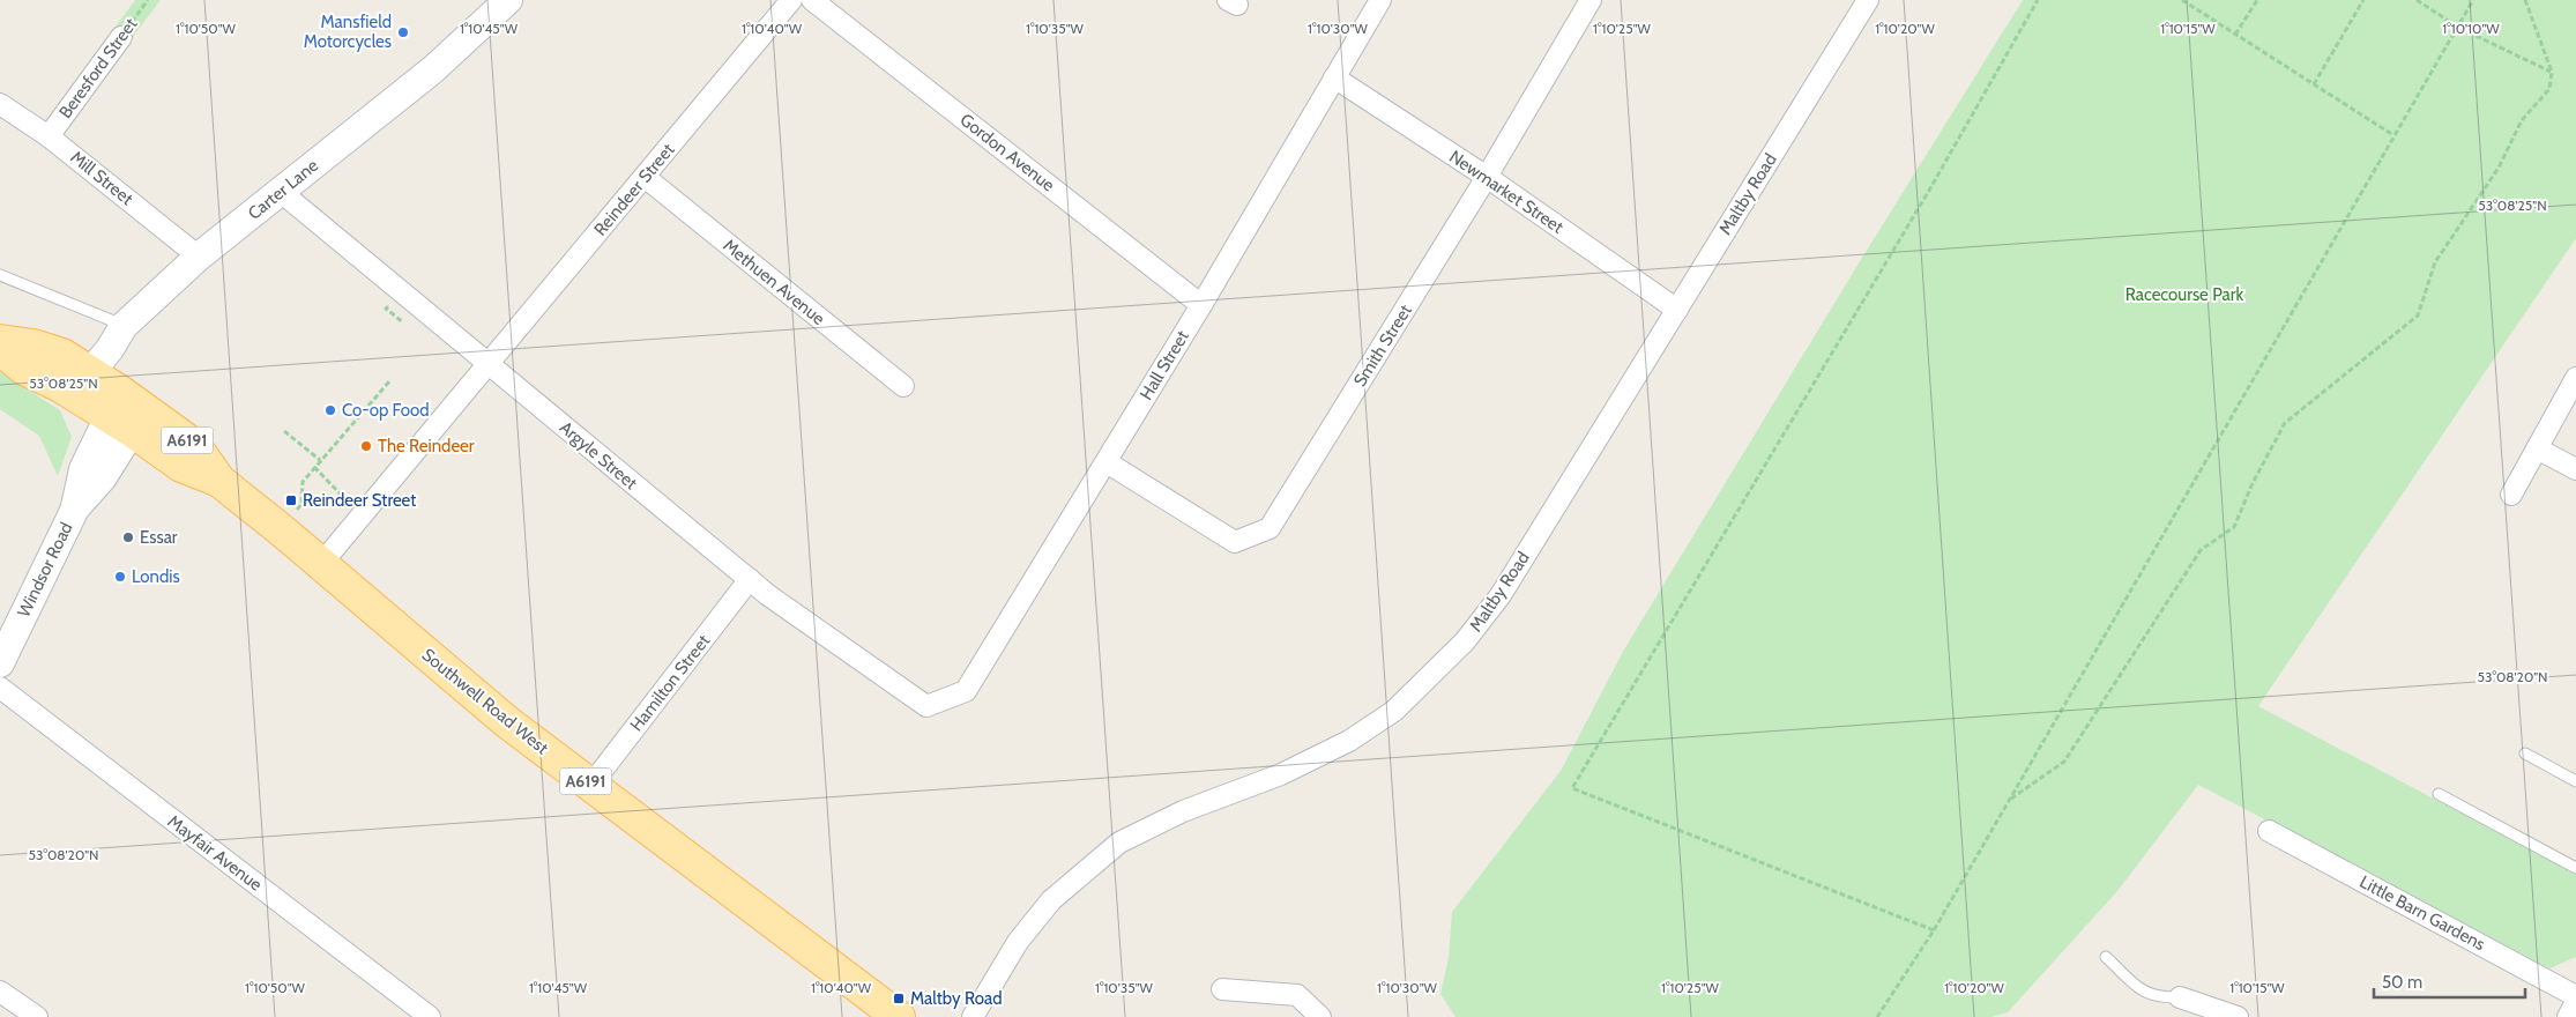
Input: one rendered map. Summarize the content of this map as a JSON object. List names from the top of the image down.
{
  "streets": {
    "main road": [
      "Carter Lane",
      "A6191",
      "Windsor Road",
      "Southwell Road West"
    ],
    "street": [
      "Beresford Street",
      "Gordon Avenue",
      "Mill Street",
      "Reindeer Street",
      "Newmarket Street",
      "Maltby Road",
      "Methuen Avenue",
      "Smith Street",
      "Hall Street",
      "Argyle Street",
      "Hamilton Street",
      "Mayfair Avenue",
      "Little Barn Gardens"
    ]
  },
  "crossings": [
    ["Beresford Street", "Mill Street"],
    ["Gordon Avenue", "Hall Street"],
    ["Mill Street", "Carter Lane"],
    ["Carter Lane", "A6191"],
    ["Carter Lane", "Argyle Street"],
    ["Reindeer Street", "Methuen Avenue"],
    ["Reindeer Street", "Argyle Street"],
    ["Reindeer Street", "Southwell Road West"],
    ["Newmarket Street", "Maltby Road"],
    ["Newmarket Street", "Smith Street"],
    ["Newmarket Street", "Hall Street"],
    ["Smith Street", "Hall Street"],
    ["Hall Street", "Argyle Street"],
    ["A6191", "Windsor Road"],
    ["A6191", "Southwell Road West"],
    ["Argyle Street", "Hamilton Street"],
    ["Windsor Road", "Southwell Road West"],
    ["Hamilton Street", "Southwell Road West"]
  ],
  "parks": ["Racecourse Park"],
  "places": {
    "other": [
      "Mansfield Motorcycles",
      "Co-op Food",
      "The Reindeer",
      "Essar",
      "Londis"
    ],
    "transit": ["Reindeer Street", "Maltby Road"]
  },
  "scale_bar": "50 m",
  "coordinates": [
    "1°10'50\"W",
    "1°10'45\"W",
    "1°10'40\"W",
    "1°10'35\"W",
    "1°10'30\"W",
    "1°10'25\"W",
    "1°10'20\"W",
    "1°10'15\"W",
    "1°10'10\"W",
    "53°08'25\"N",
    "53°08'20\"N"
  ]
}
